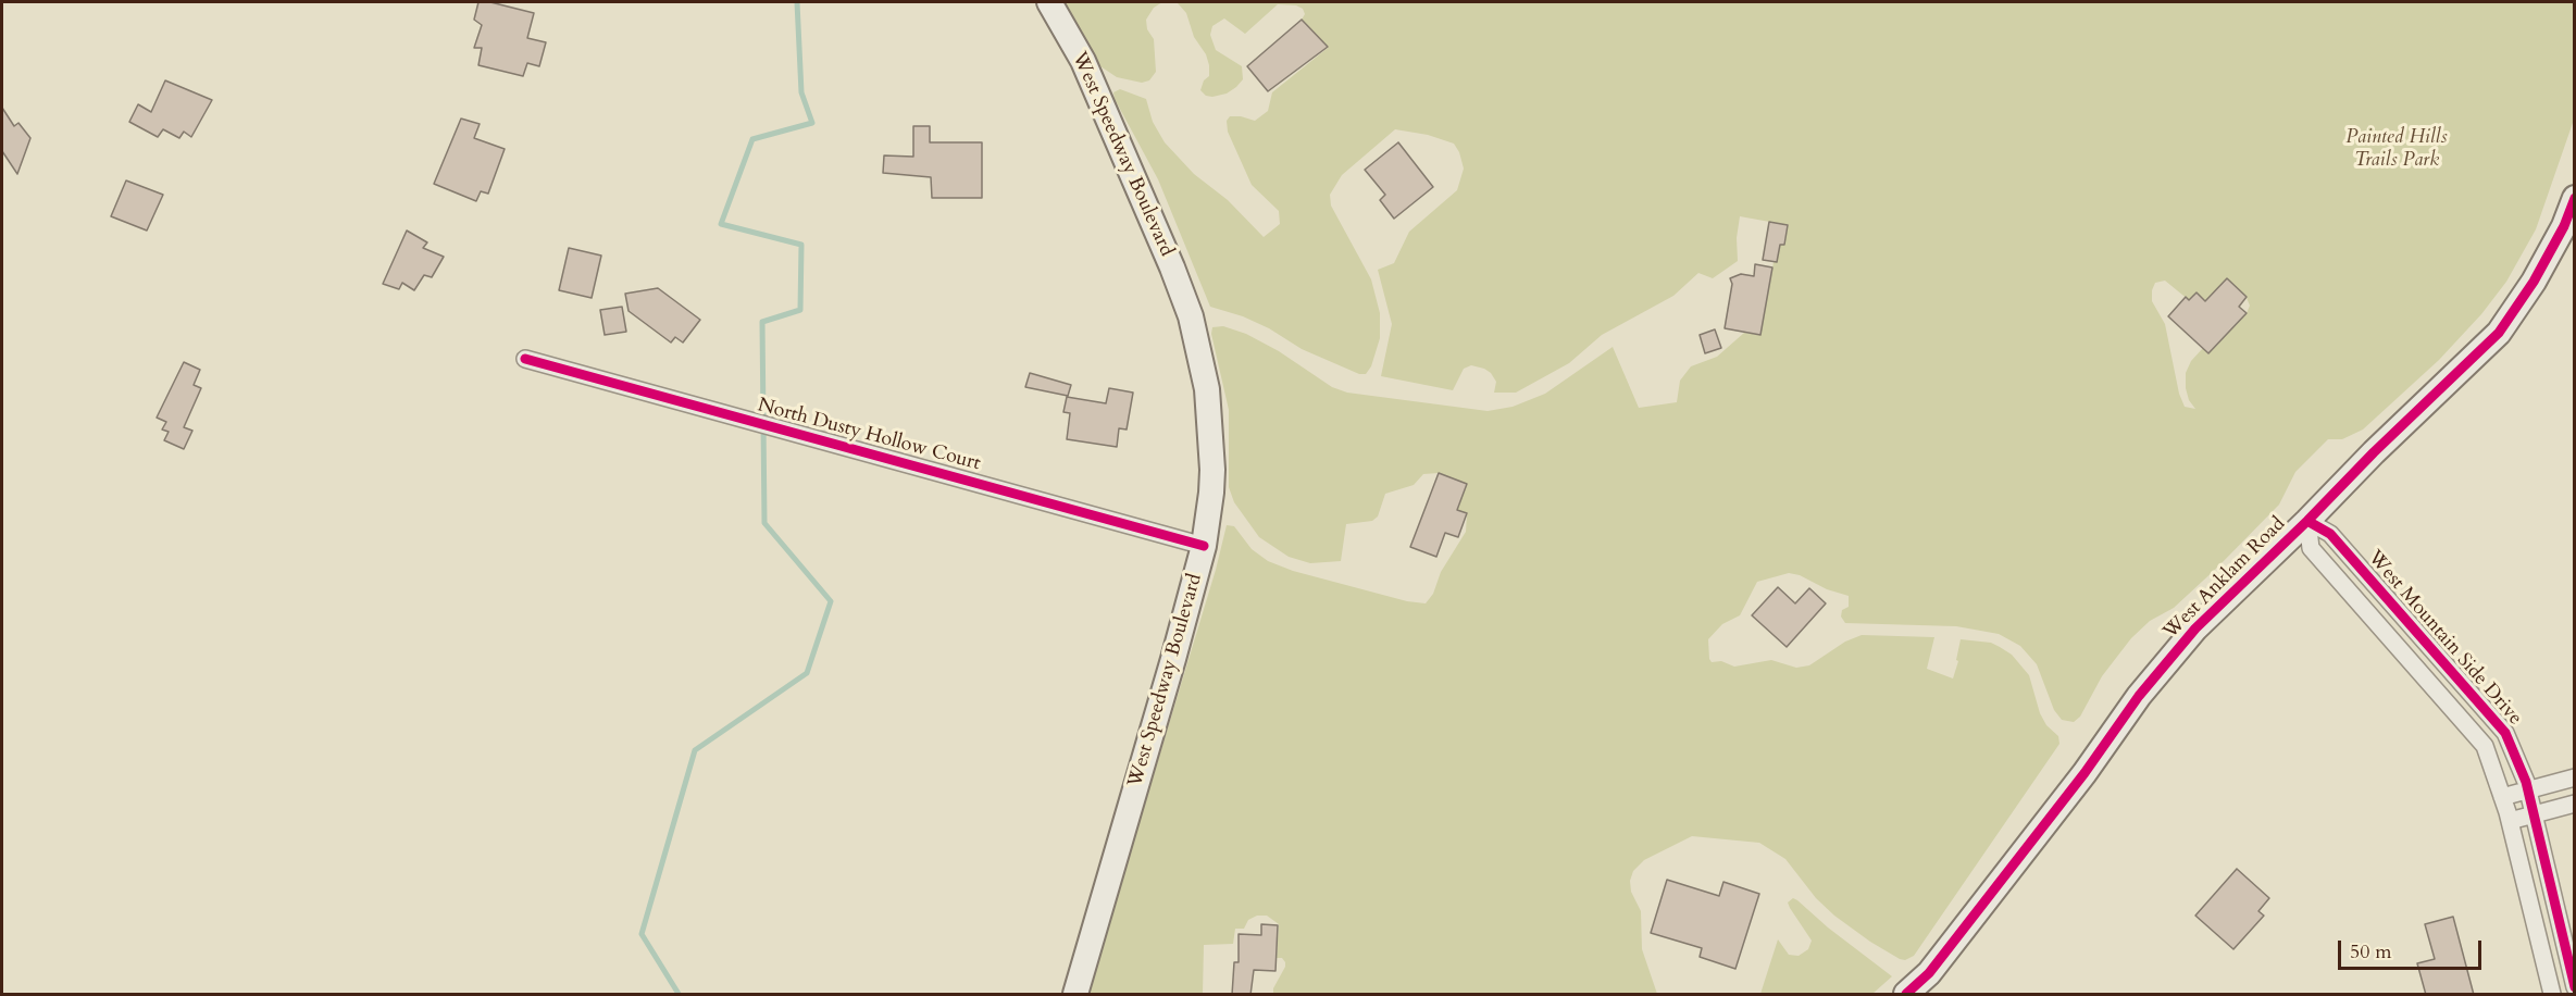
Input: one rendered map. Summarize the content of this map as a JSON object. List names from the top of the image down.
{
  "streets": {
    "main road": ["West Speedway Boulevard", "West Anklam Road"],
    "street": ["North Dusty Hollow Court", "West Mountain Side Drive"]
  },
  "crossings": [
    ["West Speedway Boulevard", "North Dusty Hollow Court"],
    ["West Anklam Road", "West Mountain Side Drive"]
  ],
  "parks": ["Painted Hills Trails Park"],
  "scale_bar": "50 m"
}
